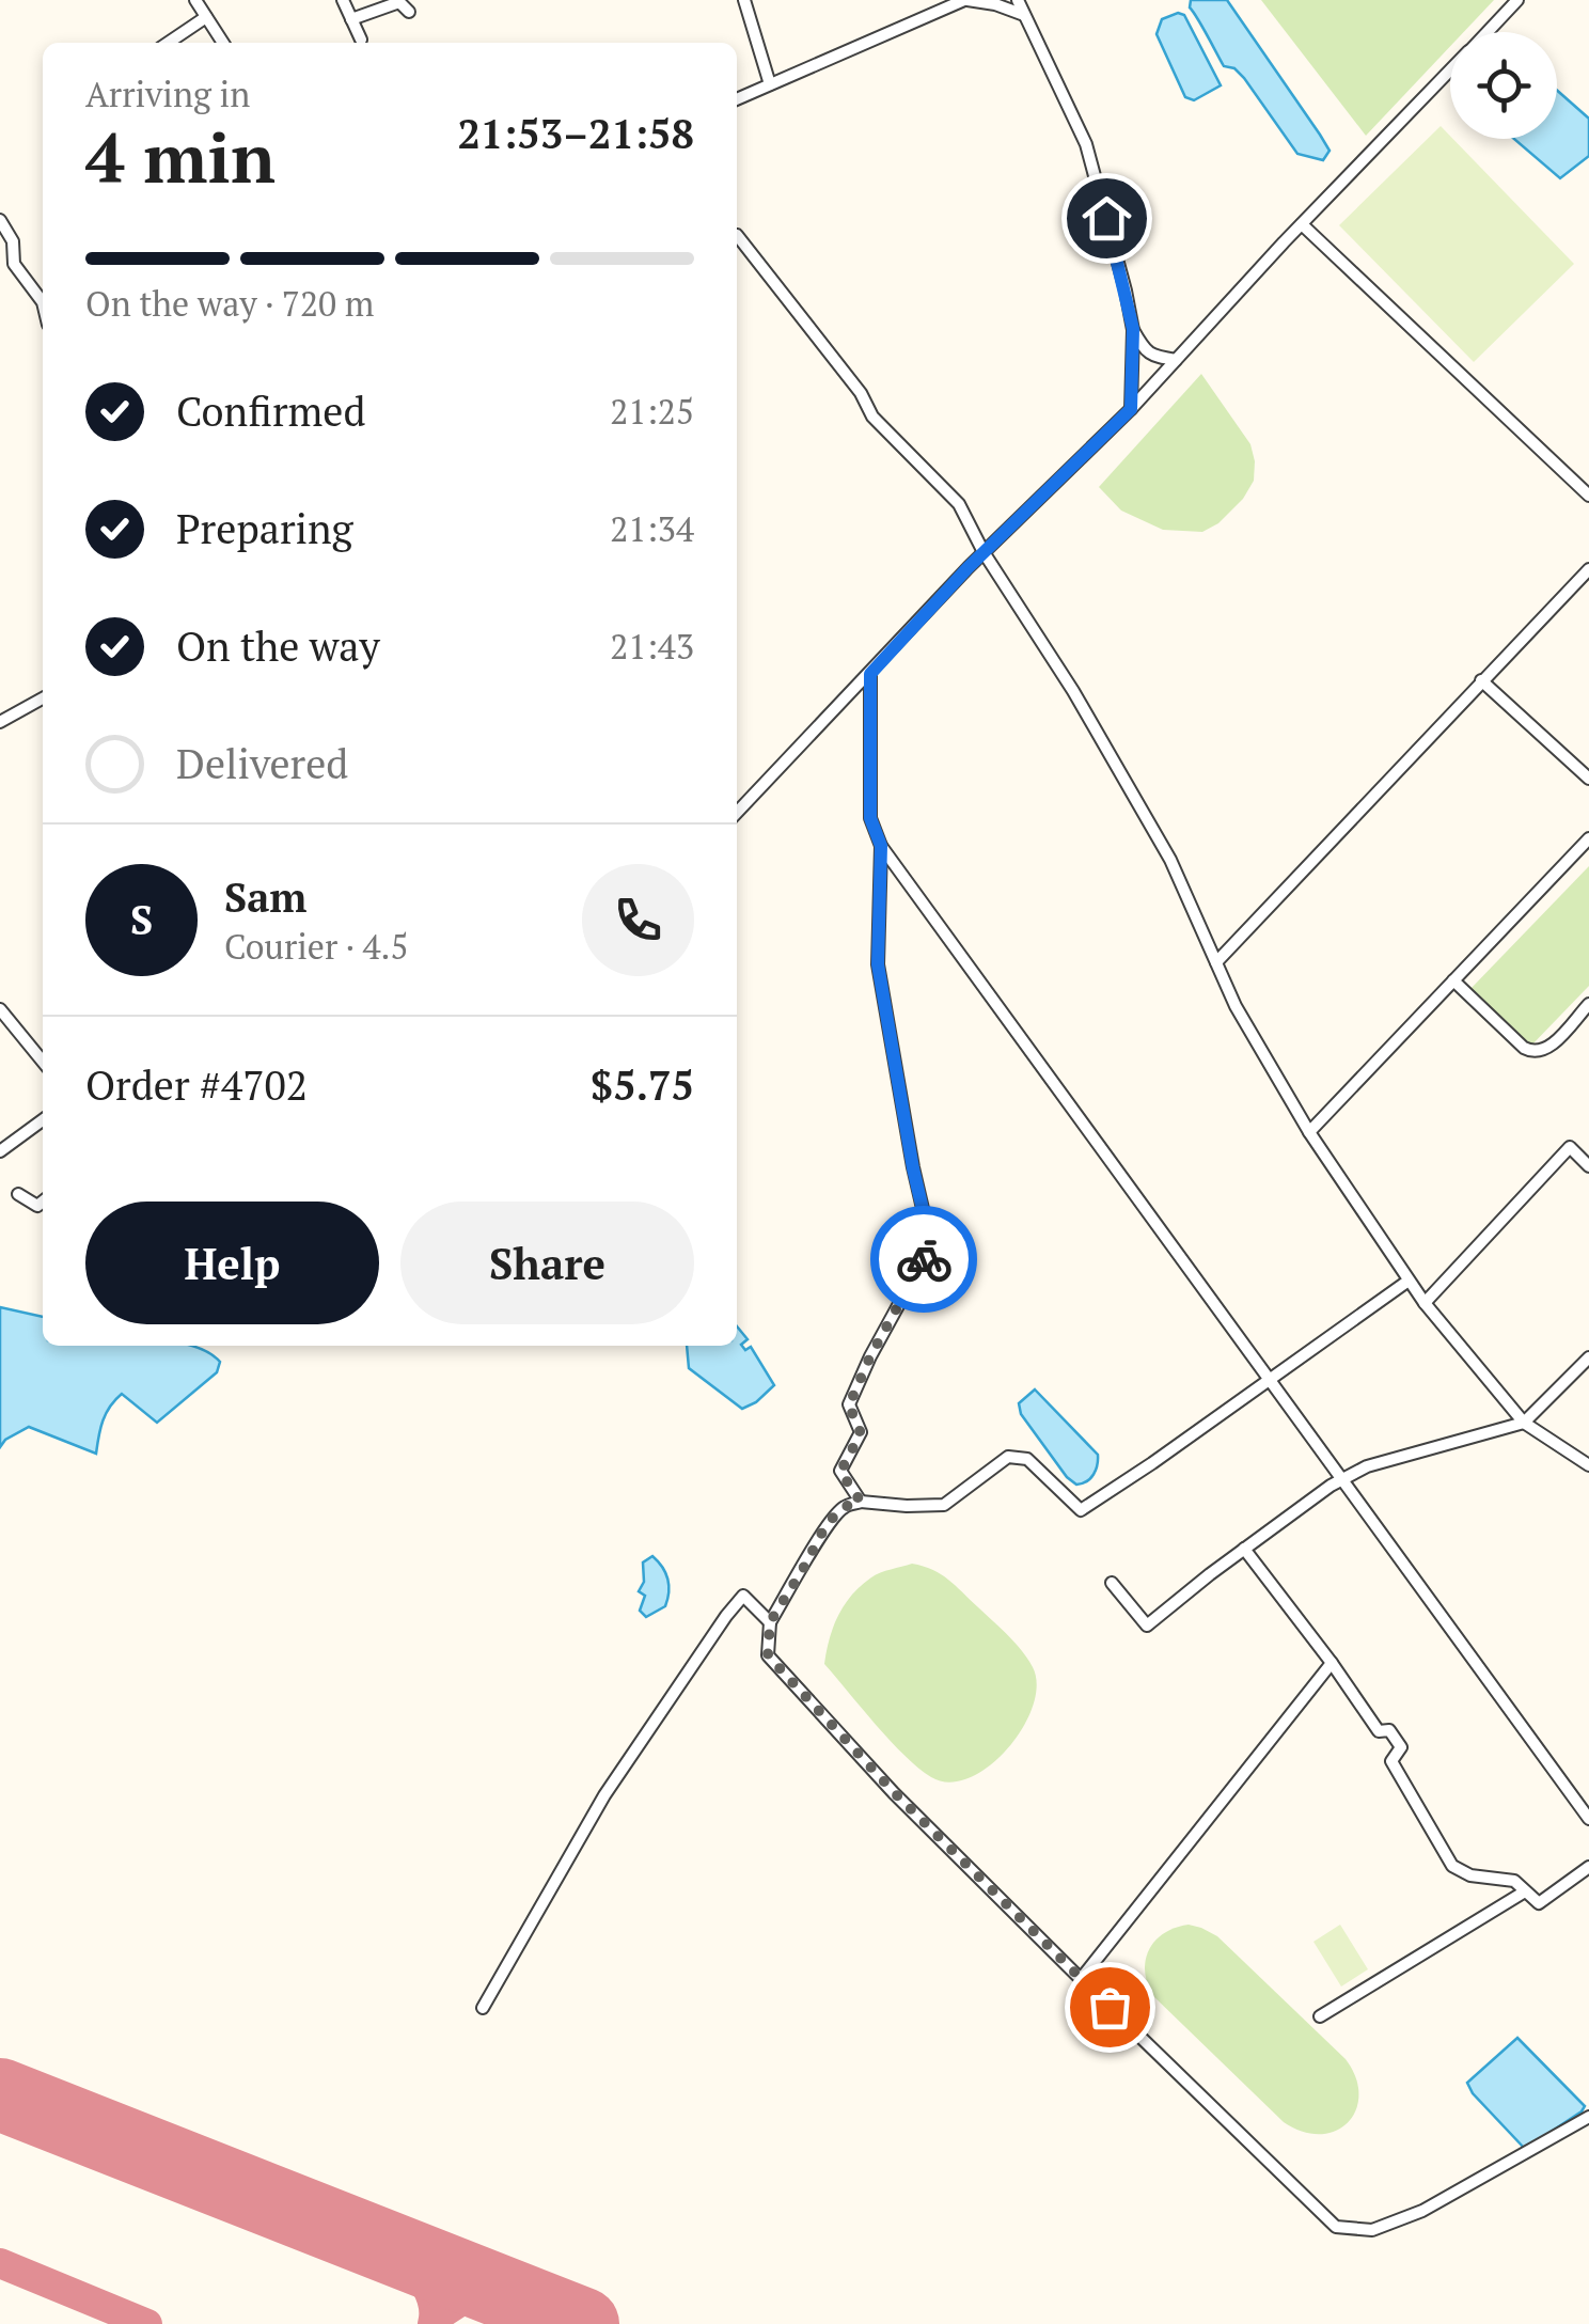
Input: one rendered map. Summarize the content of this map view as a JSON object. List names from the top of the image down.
{
  "page": {
    "heading": ["4 min", "Arriving in", "21:53–21:58"],
    "panel": [
      "Sam",
      "Courier · 4.5",
      "Order #4702",
      "$5.75"
    ],
    "bar": "On the way · 720 m",
    "list": [
      ["Confirmed", "21:25"],
      ["Preparing", "21:34"],
      ["On the way", "21:43"],
      "Delivered"
    ],
    "round": "S",
    "buttons": ["Help", "Share"]
  }
}
